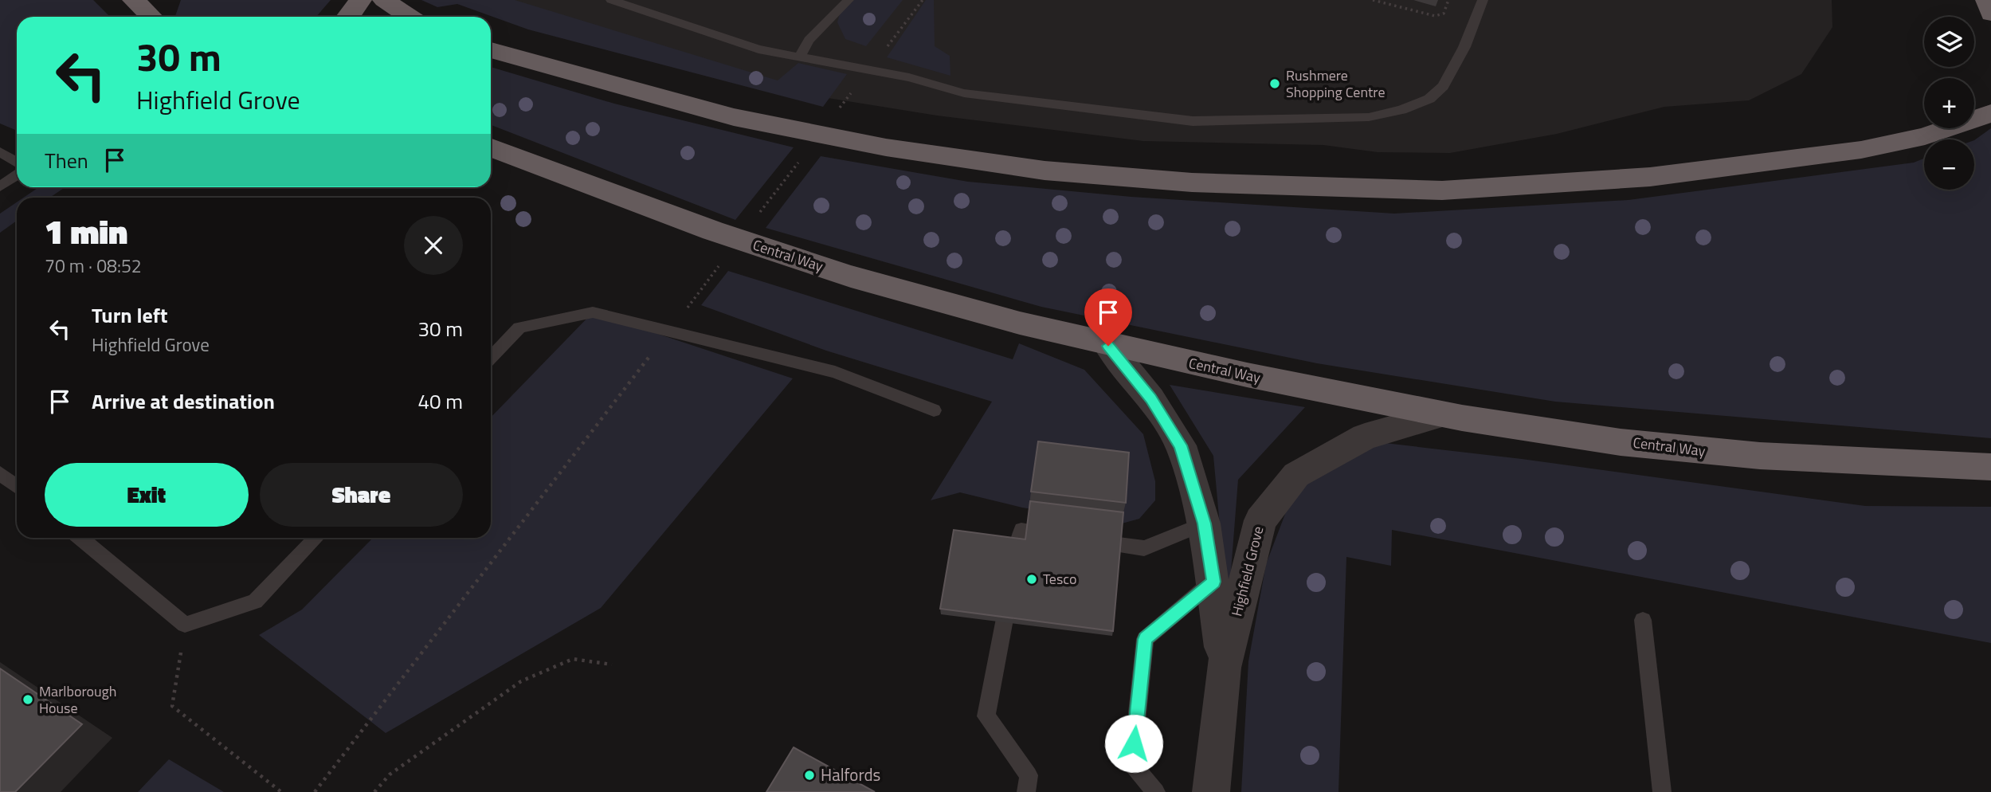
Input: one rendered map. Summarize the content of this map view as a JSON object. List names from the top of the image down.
{
  "streets": {
    "highway": ["Central Way"],
    "street": ["Highfield Grove"]
  },
  "crossings": [
    ["Central Way", "Highfield Grove"]
  ],
  "places": [
    "Rushmere Shopping Centre",
    "Tesco",
    "Marlborough House",
    "Halfords"
  ],
  "page": {
    "map_buttons": ["+", "−"],
    "turn": ["30 m", "Highfield Grove"],
    "then": "Then",
    "heading": ["1 min", "70 m · 08:52"],
    "list": [
      {
        "name": "Turn left",
        "note": "Highfield Grove",
        "value": "30 m"
      },
      {
        "name": "Arrive at destination",
        "value": "40 m"
      }
    ],
    "buttons": ["Exit", "Share"]
  }
}
